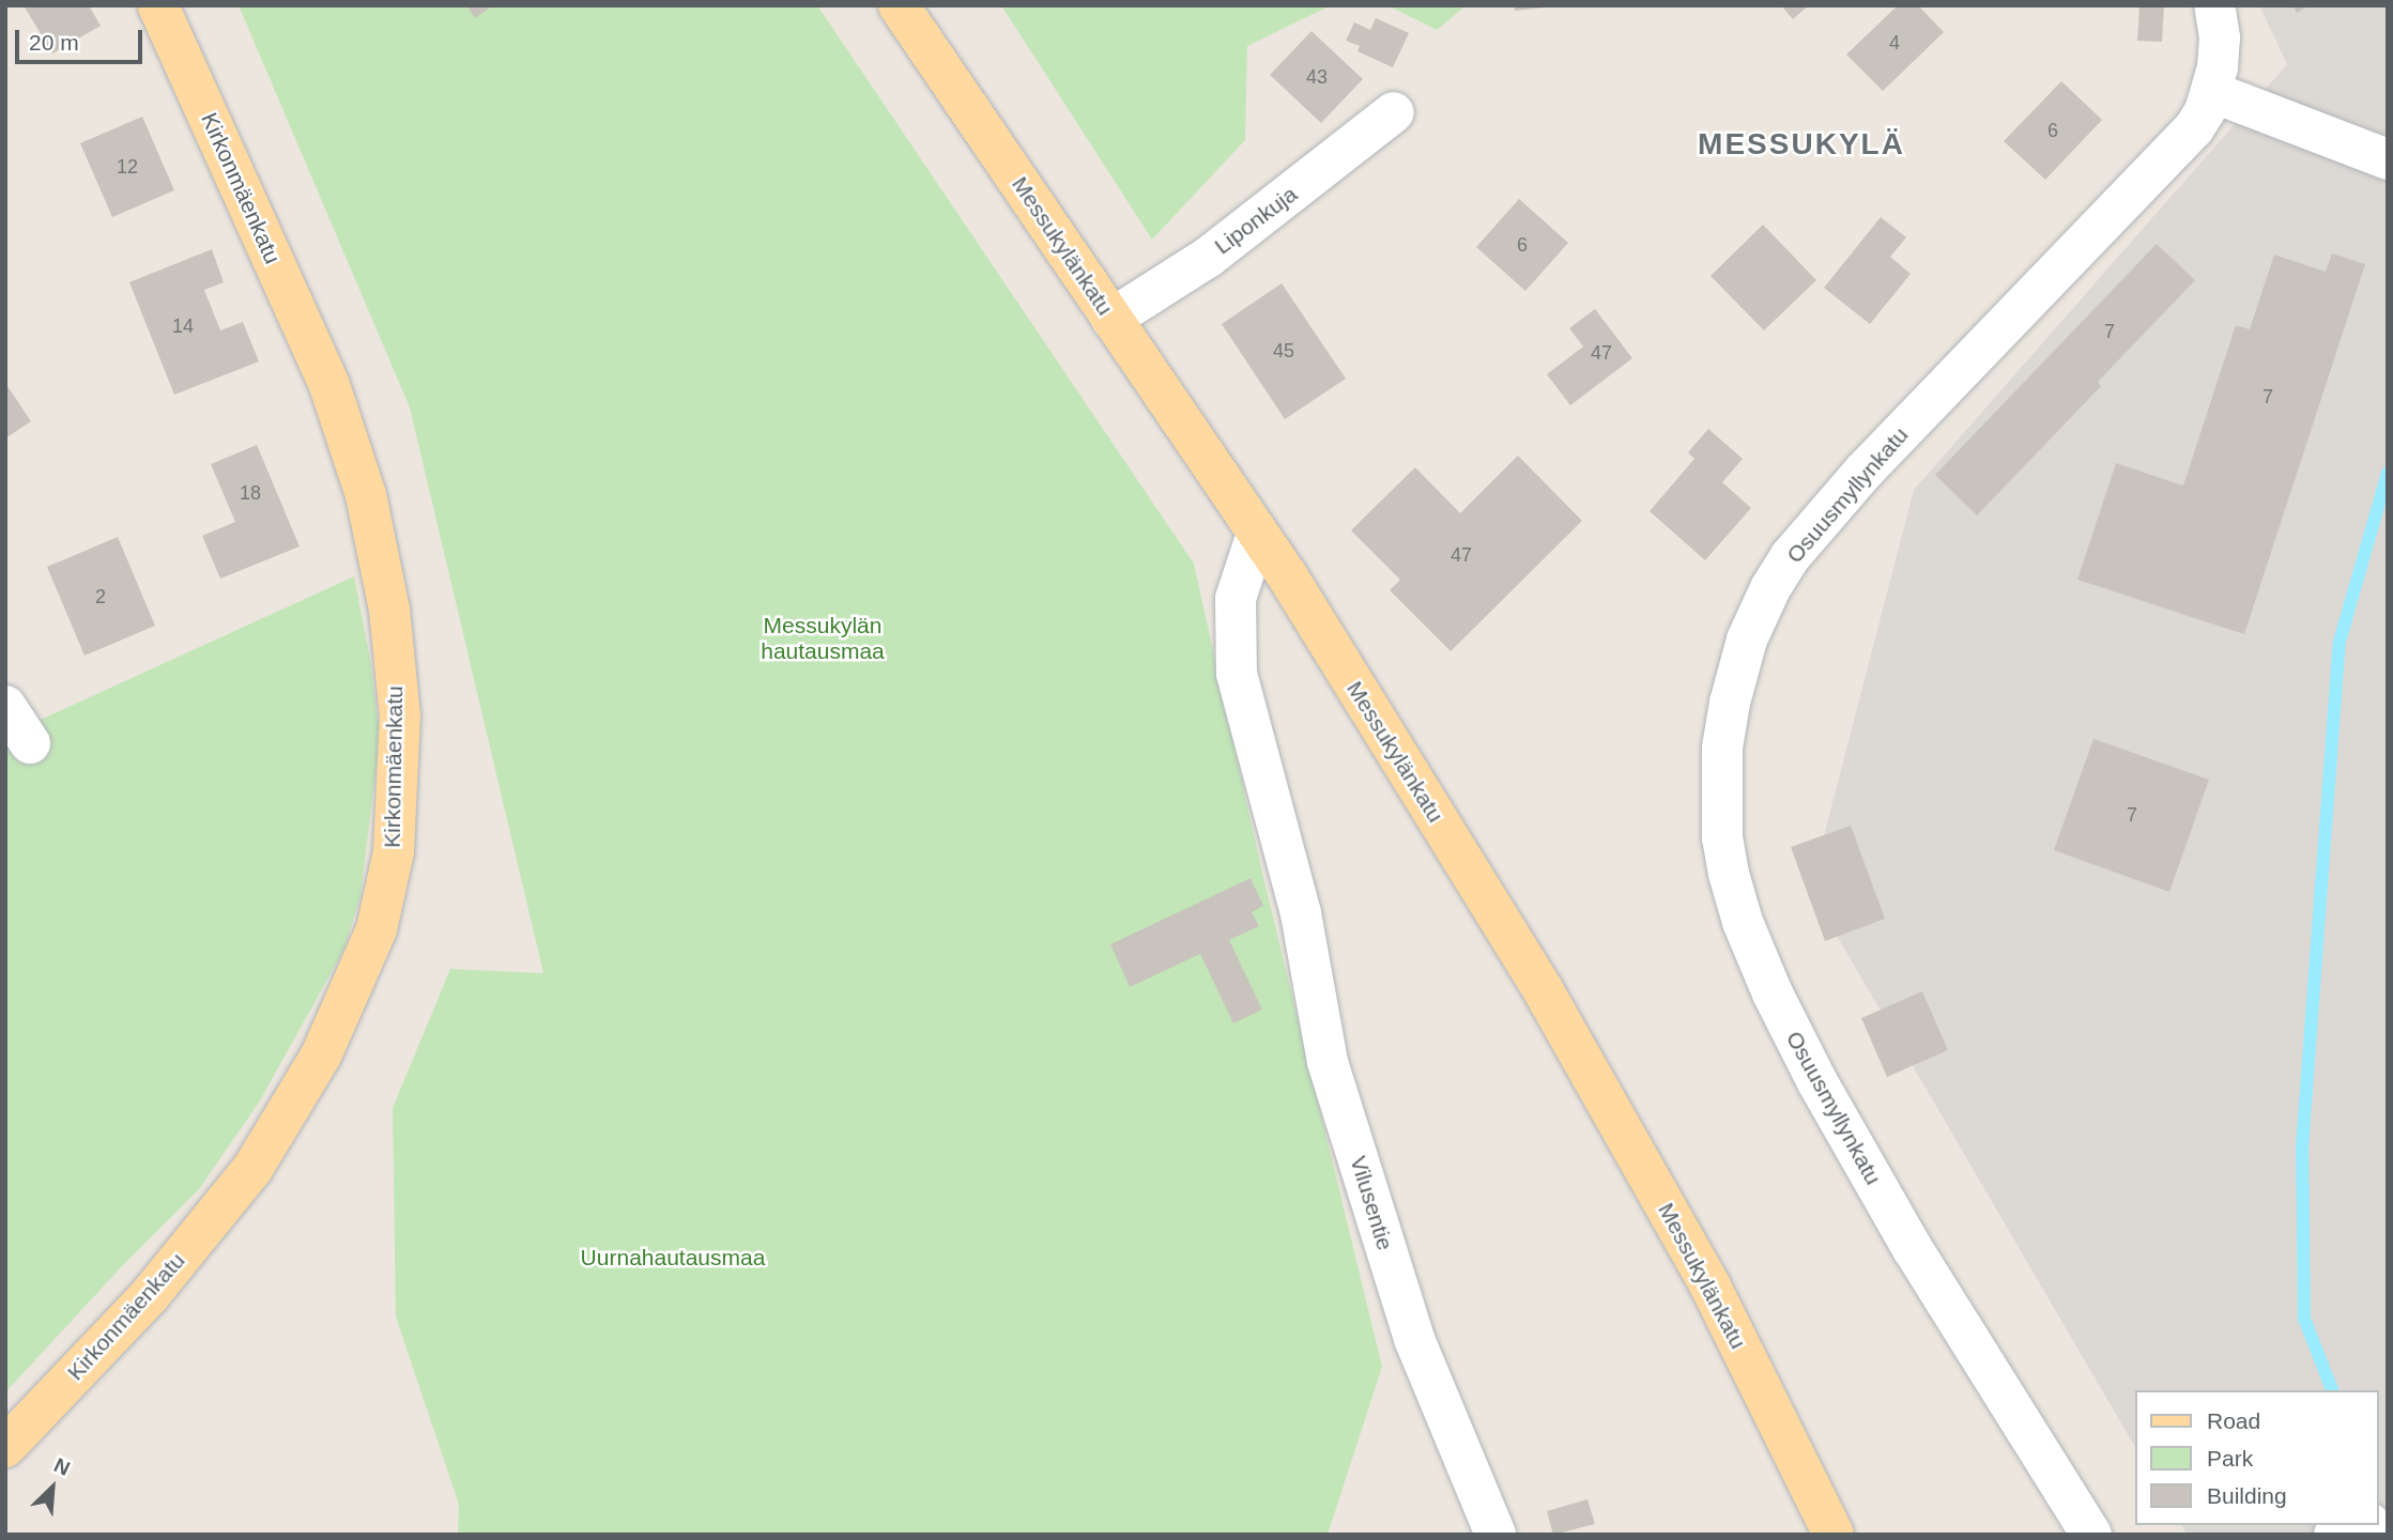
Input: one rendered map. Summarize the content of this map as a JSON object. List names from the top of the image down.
{
  "streets": {
    "main road": ["Kirkonmäenkatu", "Messukylänkatu"],
    "street": ["Liponkuja", "Osuusmyllynkatu", "Vilusentie"]
  },
  "crossings": [
    ["Liponkuja", "Messukylänkatu"],
    ["Messukylänkatu", "Vilusentie"]
  ],
  "districts": ["MESSUKYLÄ"],
  "parks": ["Messukylän hautausmaa", "Uurnahautausmaa"],
  "house_numbers": [
    "4",
    "43",
    "6",
    "12",
    "6",
    "14",
    "7",
    "45",
    "47",
    "7",
    "18",
    "47",
    "2",
    "7"
  ],
  "legend": ["Road", "Park", "Building"],
  "scale_bar": "20 m",
  "north": "top right"
}
